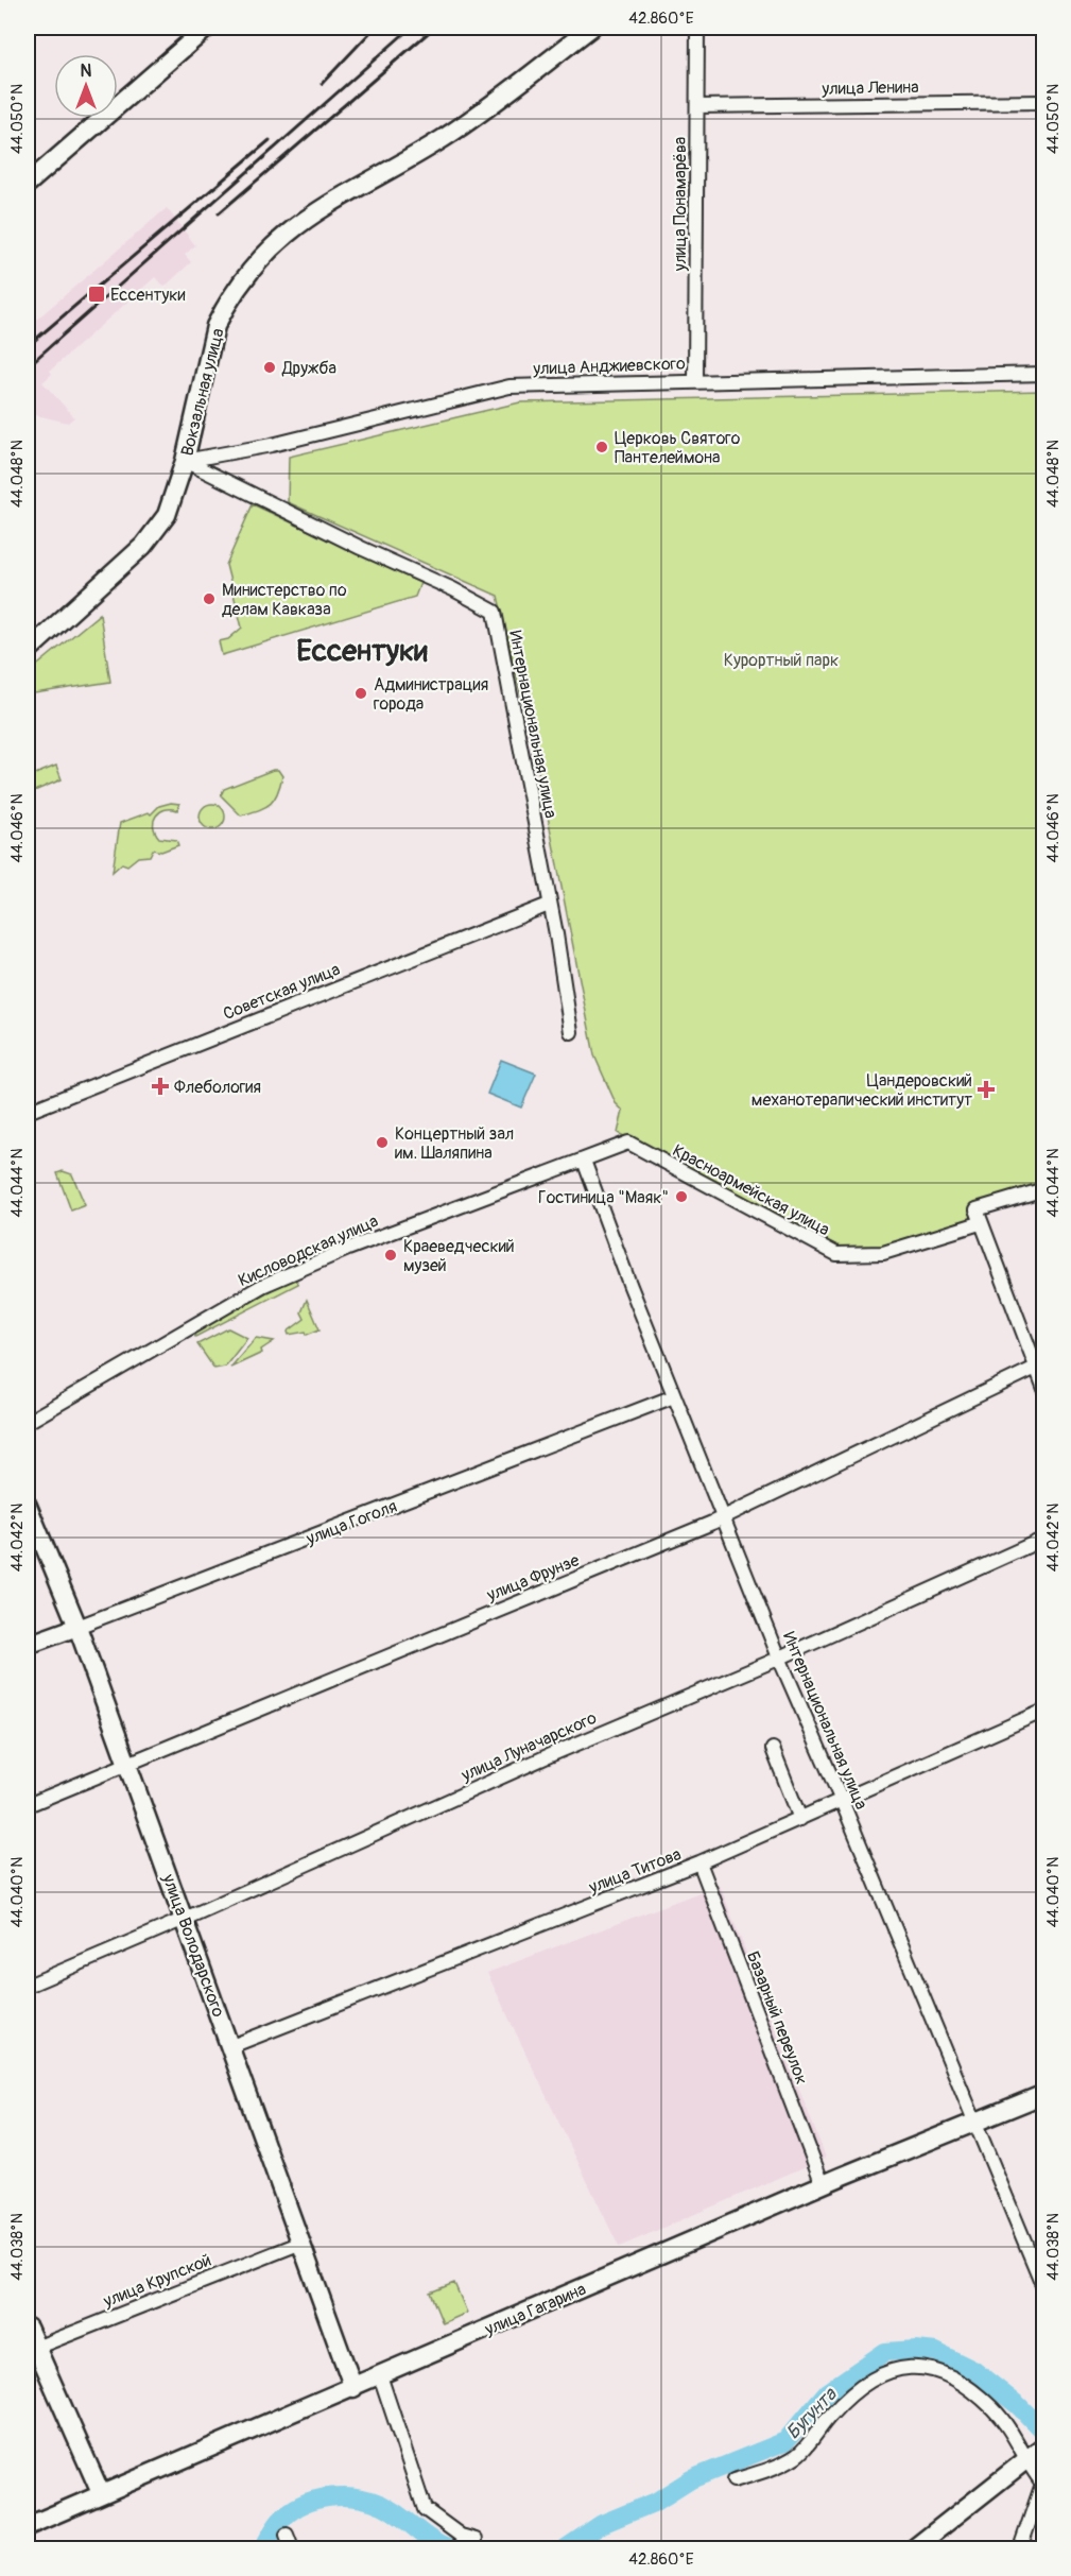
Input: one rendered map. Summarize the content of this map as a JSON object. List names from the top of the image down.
{
  "streets": {
    "main road": [
      "Вокзальная улица",
      "улица Гоголя",
      "улица Володарского",
      "улица Гагарина"
    ],
    "street": [
      "улица Ленина",
      "улица Понамарёва",
      "улица Анджиевского",
      "Интернациональная улица",
      "Советская улица",
      "Красноармейская улица",
      "Кисловодская улица",
      "улица Фрунзе",
      "улица Луначарского",
      "улица Титова",
      "Базарный переулок",
      "улица Крупской"
    ]
  },
  "crossings": [
    ["улица Ленина", "улица Понамарёва"],
    ["улица Понамарёва", "улица Анджиевского"],
    ["улица Анджиевского", "Вокзальная улица"],
    ["улица Анджиевского", "Интернациональная улица"],
    ["Вокзальная улица", "Интернациональная улица"],
    ["Интернациональная улица", "Советская улица"],
    ["Интернациональная улица", "Красноармейская улица"],
    ["Интернациональная улица", "Кисловодская улица"],
    ["Интернациональная улица", "улица Гоголя"],
    ["Интернациональная улица", "улица Фрунзе"],
    ["Интернациональная улица", "улица Луначарского"],
    ["Интернациональная улица", "улица Титова"],
    ["Интернациональная улица", "улица Гагарина"],
    ["Красноармейская улица", "Кисловодская улица"],
    ["улица Гоголя", "улица Володарского"],
    ["улица Фрунзе", "улица Володарского"],
    ["улица Луначарского", "улица Володарского"],
    ["улица Титова", "улица Володарского"],
    ["улица Титова", "Базарный переулок"],
    ["улица Володарского", "улица Крупской"],
    ["улица Володарского", "улица Гагарина"],
    ["Базарный переулок", "улица Гагарина"]
  ],
  "districts": ["Ессентуки"],
  "water": ["Бугунта"],
  "parks": ["Курортный парк"],
  "places": {
    "transit": ["Ессентуки"],
    "other": [
      "Дружба",
      "Церковь Святого Пантелеймона",
      "Министерство по делам Кавказа",
      "Администрация города",
      "Концертный зал им. Шаляпина",
      "Гостиница \"Маяк\"",
      "Краеведческий музей"
    ],
    "health": ["Флебология", "Цандеровский механотерапический институт"]
  },
  "north": "top",
  "coordinates": [
    "42.860°E",
    "44.050°N",
    "44.048°N",
    "44.046°N",
    "44.044°N",
    "44.042°N",
    "44.040°N",
    "44.038°N"
  ]
}
